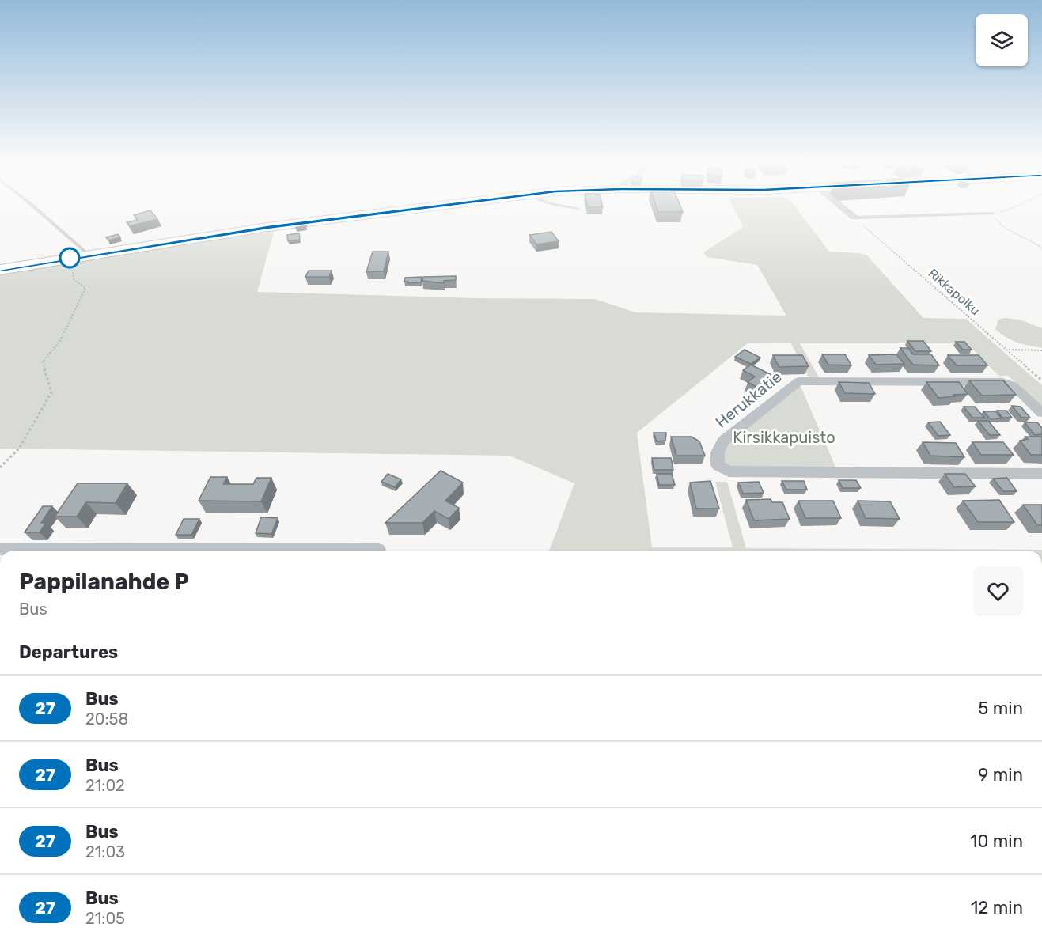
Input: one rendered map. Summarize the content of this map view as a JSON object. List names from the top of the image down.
{
  "streets": {
    "street": ["Herukkatie"],
    "path": ["Rikkapolku"]
  },
  "parks": ["Kirsikkapuisto"],
  "lines": ["bus line 27"],
  "page": {
    "heading": [
      ["Pappilanahde P", "Bus"],
      "Departures"
    ],
    "list": [
      {
        "mark": "27",
        "name": "Bus",
        "note": "20:58",
        "value": "5 min"
      },
      {
        "mark": "27",
        "name": "Bus",
        "note": "21:02",
        "value": "9 min"
      },
      {
        "mark": "27",
        "name": "Bus",
        "note": "21:03",
        "value": "10 min"
      },
      {
        "mark": "27",
        "name": "Bus",
        "note": "21:05",
        "value": "12 min"
      }
    ]
  }
}
